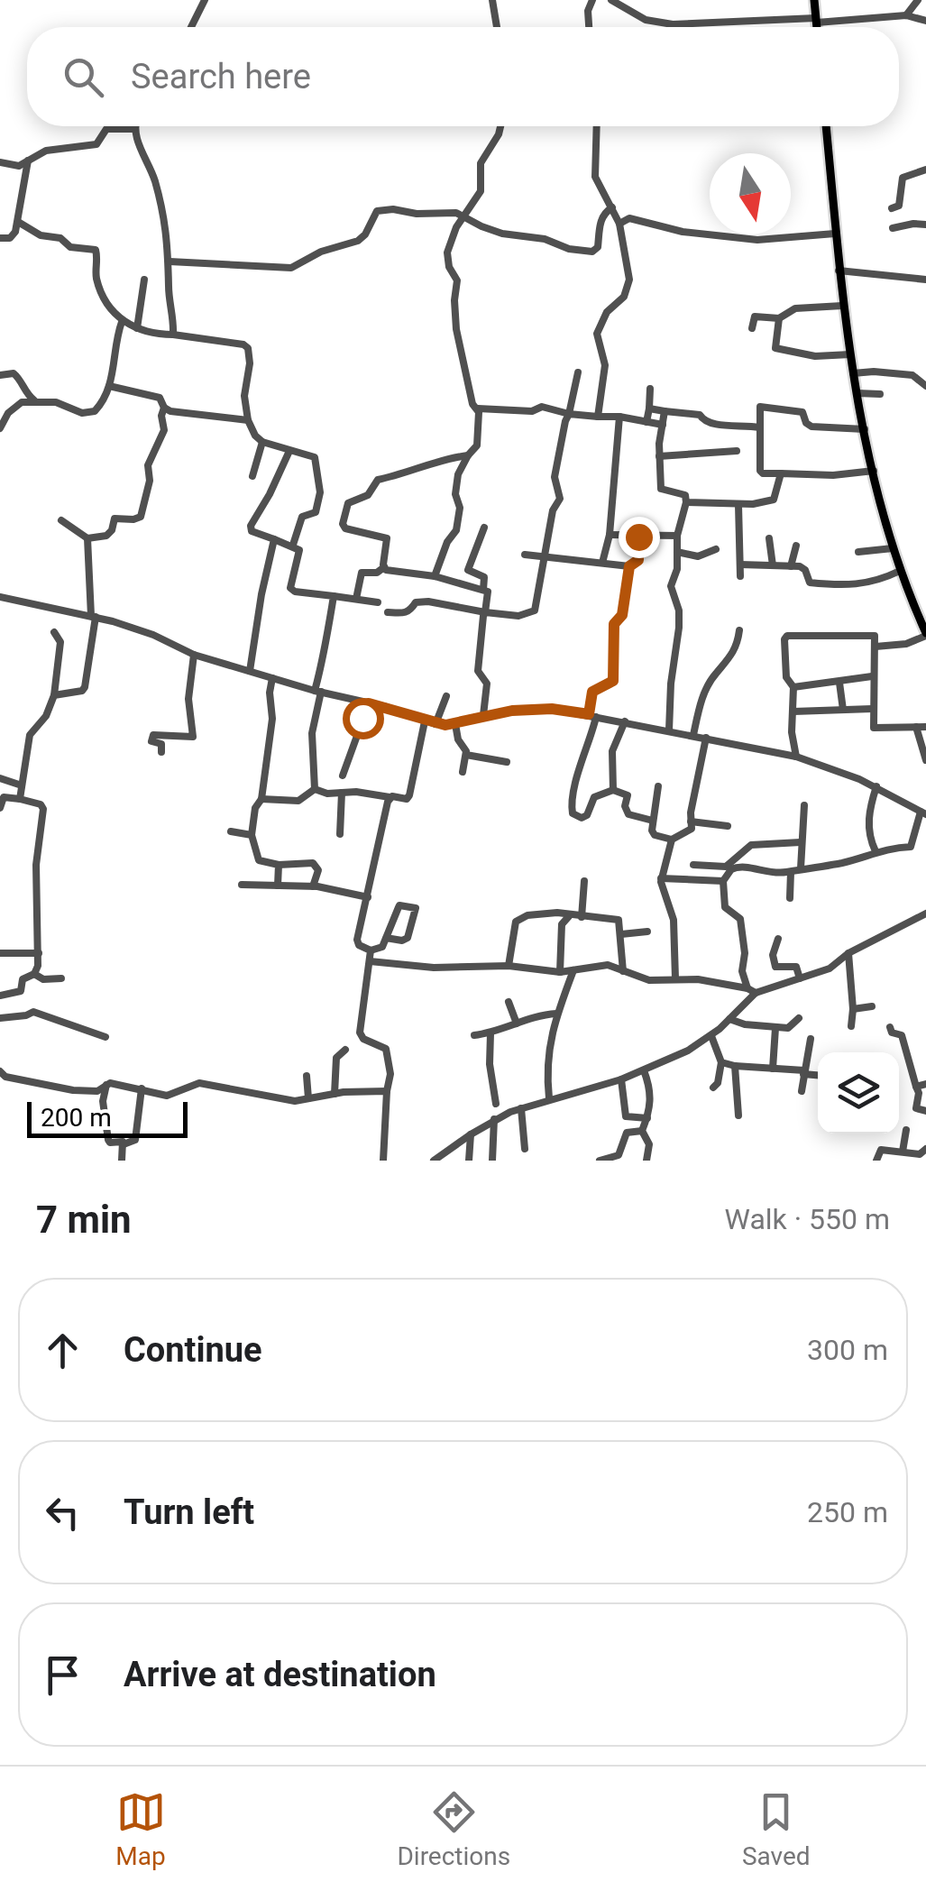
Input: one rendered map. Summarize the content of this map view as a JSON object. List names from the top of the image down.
{
  "scale_bar": "200 m",
  "north": "bottom",
  "page": {
    "search": "Search here",
    "scale": "200 m",
    "heading": ["7 min", "Walk · 550 m"],
    "list": [
      ["Continue", "300 m"],
      ["Turn left", "250 m"],
      "Arrive at destination"
    ],
    "nav": ["Map", "Directions", "Saved"]
  }
}
